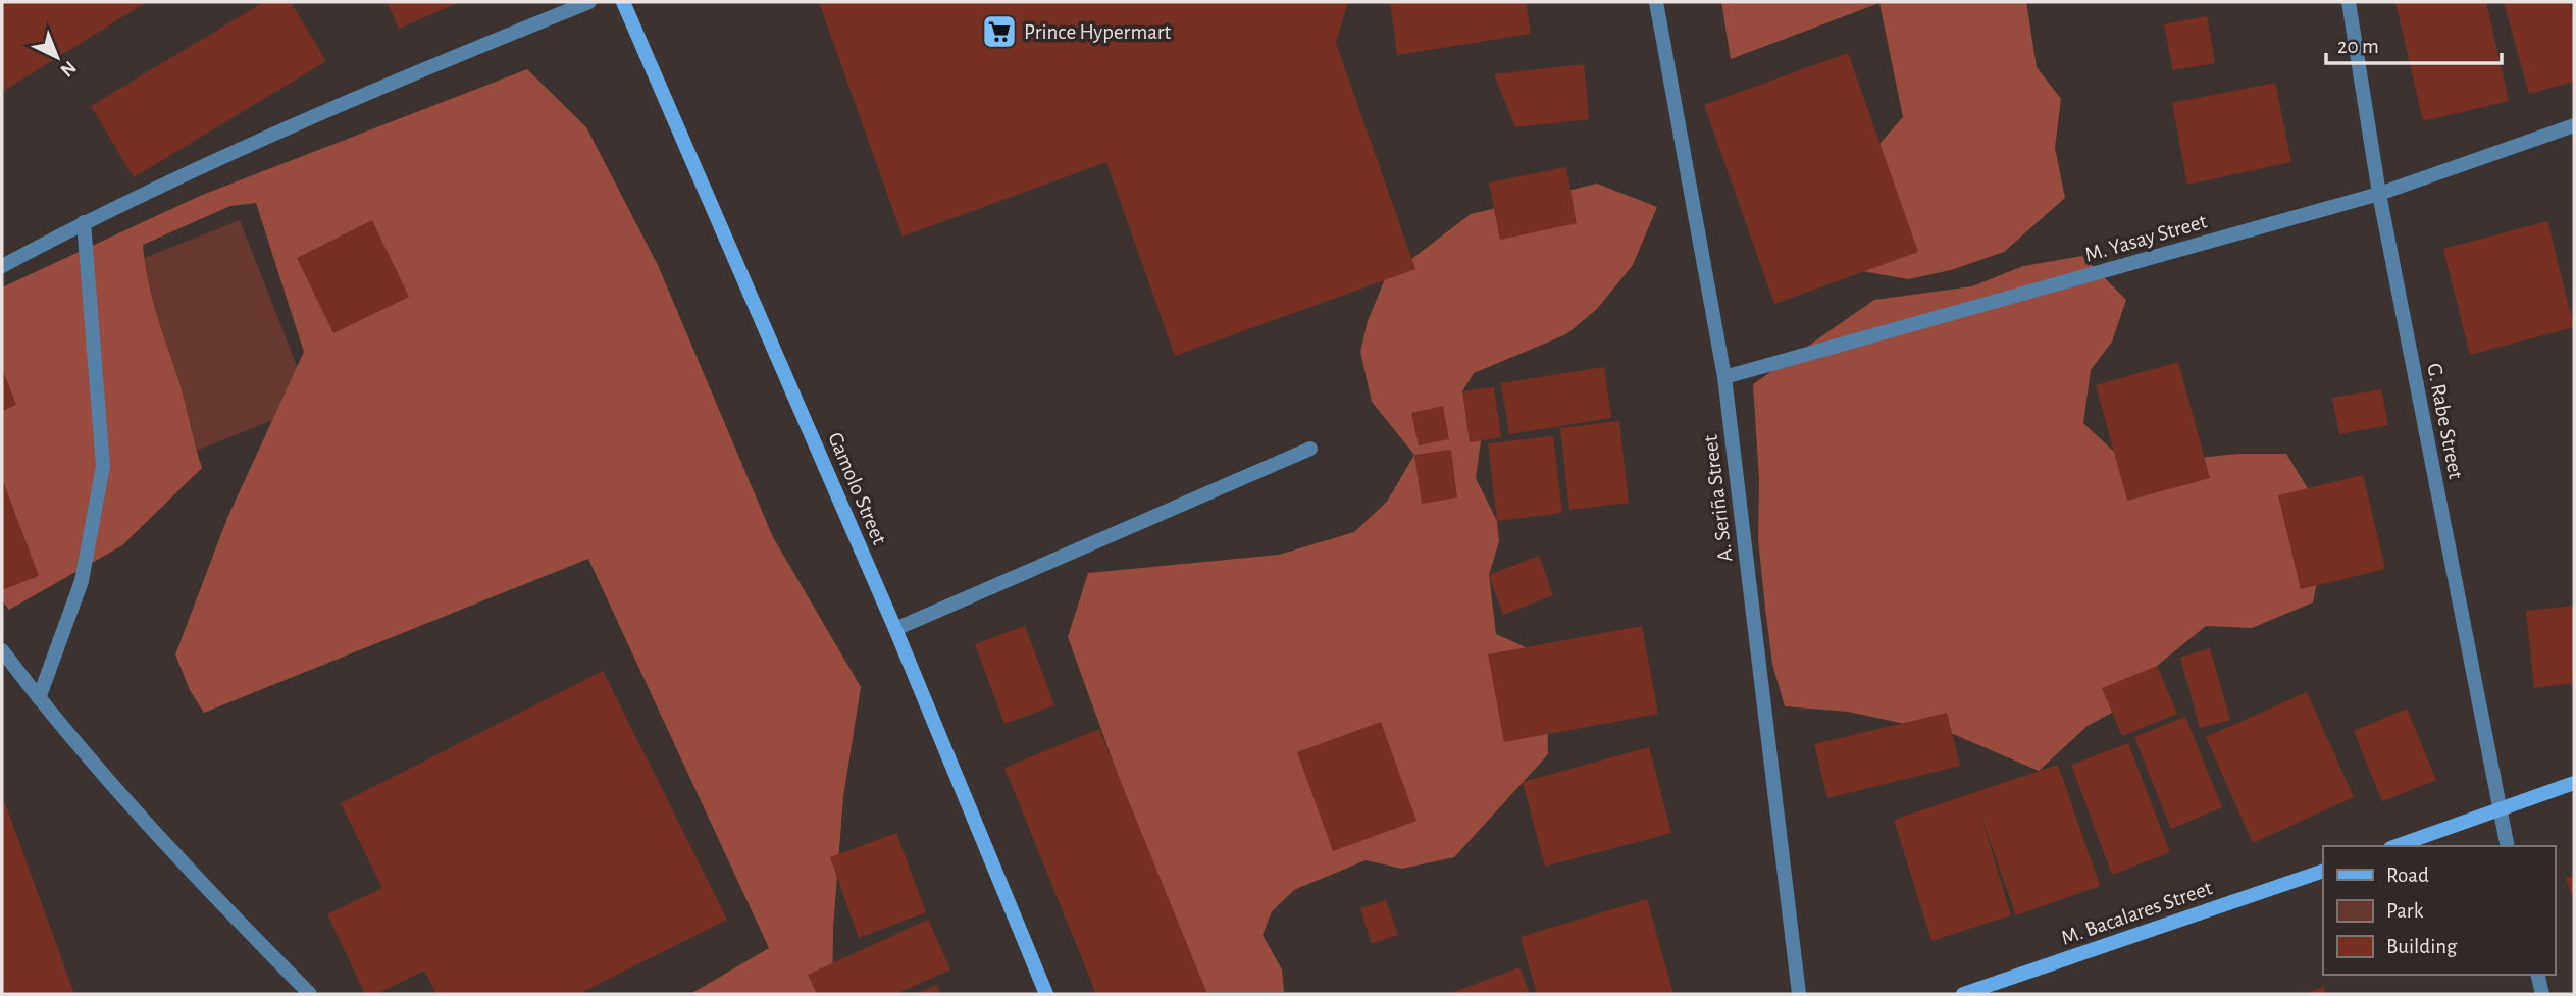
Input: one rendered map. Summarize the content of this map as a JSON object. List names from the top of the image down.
{
  "streets": {
    "street": [
      "M. Yasay Street",
      "G. Rabe Street",
      "Gamolo Street",
      "A. Seriña Street",
      "M. Bacalares Street"
    ]
  },
  "crossings": [
    ["M. Yasay Street", "G. Rabe Street"],
    ["M. Yasay Street", "A. Seriña Street"]
  ],
  "places": {
    "supermarket": ["Prince Hypermart"]
  },
  "legend": ["Road", "Park", "Building"],
  "scale_bar": "20 m",
  "north": "bottom right"
}
